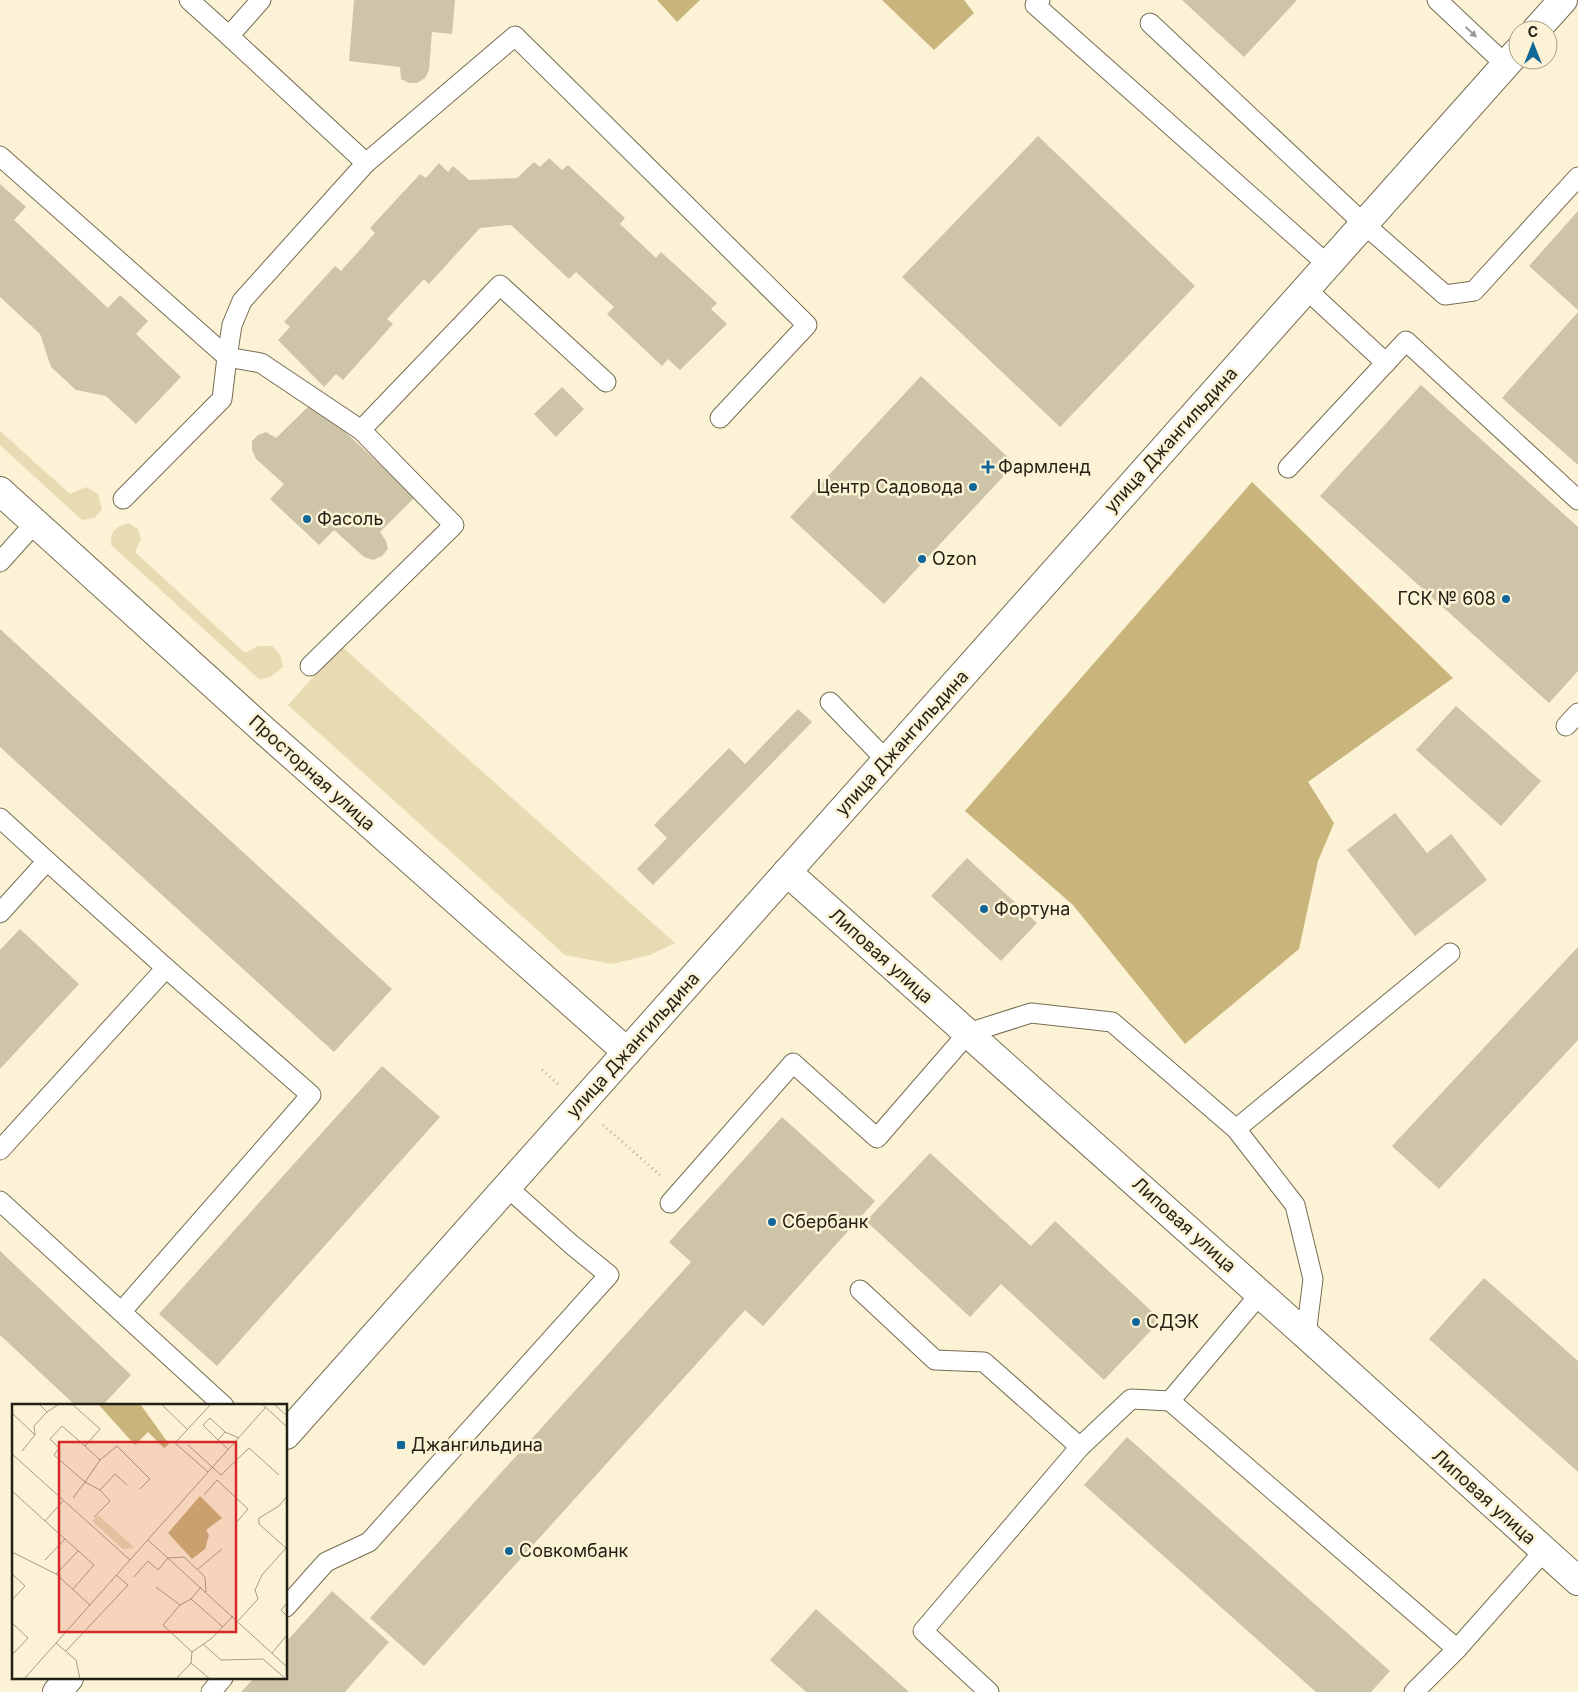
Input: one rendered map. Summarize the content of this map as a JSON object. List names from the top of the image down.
{
  "streets": {
    "main road": ["улица Джангильдина", "Просторная улица", "Липовая улица"]
  },
  "crossings": [
    ["улица Джангильдина", "Просторная улица"],
    ["улица Джангильдина", "Липовая улица"]
  ],
  "places": {
    "health": ["Фармленд"],
    "other": [
      "Центр Садовода",
      "Фасоль",
      "Ozon",
      "ГСК № 608",
      "Фортуна",
      "Сбербанк",
      "СДЭК",
      "Совкомбанк"
    ],
    "transit": ["Джангильдина"]
  },
  "north": "top"
}
